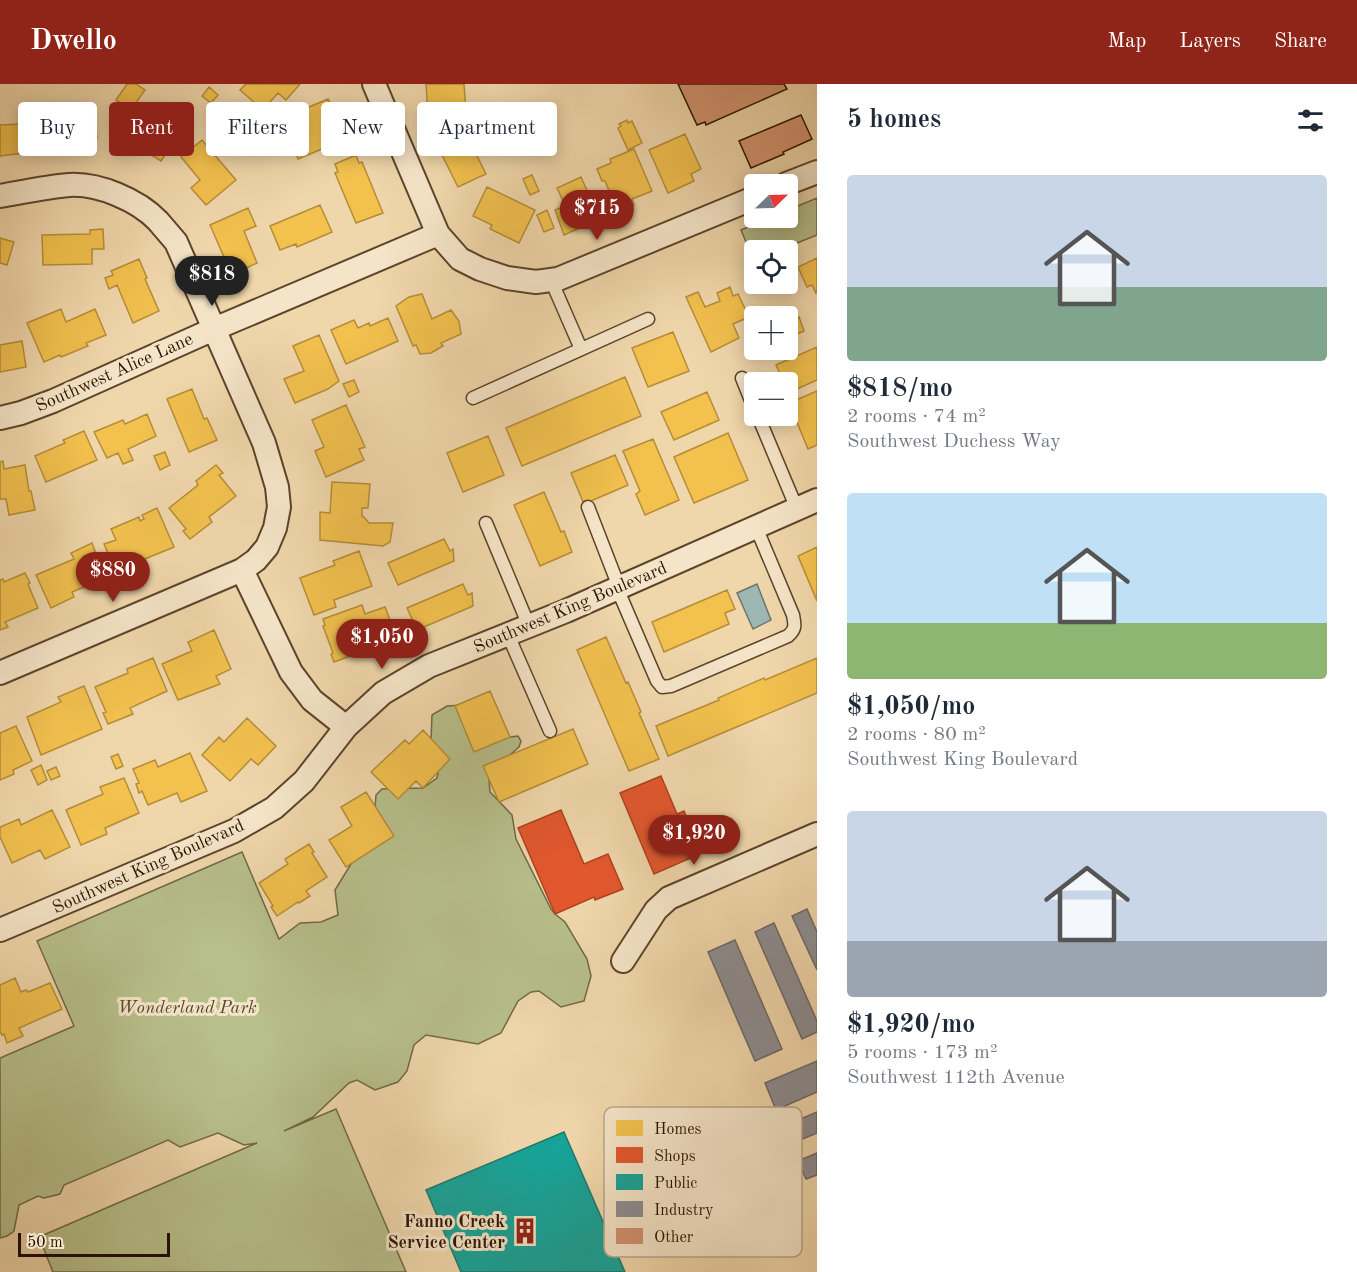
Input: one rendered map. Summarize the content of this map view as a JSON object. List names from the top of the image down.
{
  "streets": {
    "street": ["Southwest Alice Lane", "Southwest King Boulevard"]
  },
  "parks": ["Wonderland Park"],
  "places": {
    "building": ["Fanno Creek Service Center"]
  },
  "legend": [
    "Homes",
    "Shops",
    "Public",
    "Industry",
    "Other"
  ],
  "scale_bar": "50 m",
  "north": "top right",
  "page": {
    "header": "Dwello",
    "nav": ["Map", "Layers", "Share"],
    "heading": "5 homes",
    "chip": [
      "Buy",
      "Rent",
      "Filters",
      "New",
      "Apartment"
    ],
    "list": [
      {
        "name": "$818/mo",
        "note": "2 rooms · 74 m² · Southwest Duchess Way"
      },
      {
        "name": "$1,050/mo",
        "note": "2 rooms · 80 m² · Southwest King Boulevard"
      },
      {
        "name": "$1,920/mo",
        "note": "5 rooms · 173 m² · Southwest 112th Avenue"
      }
    ],
    "map_buttons": ["+", "−"],
    "price": [
      "$715",
      "$818",
      "$880",
      "$1,050",
      "$1,920"
    ],
    "scale": "50 m"
  }
}
